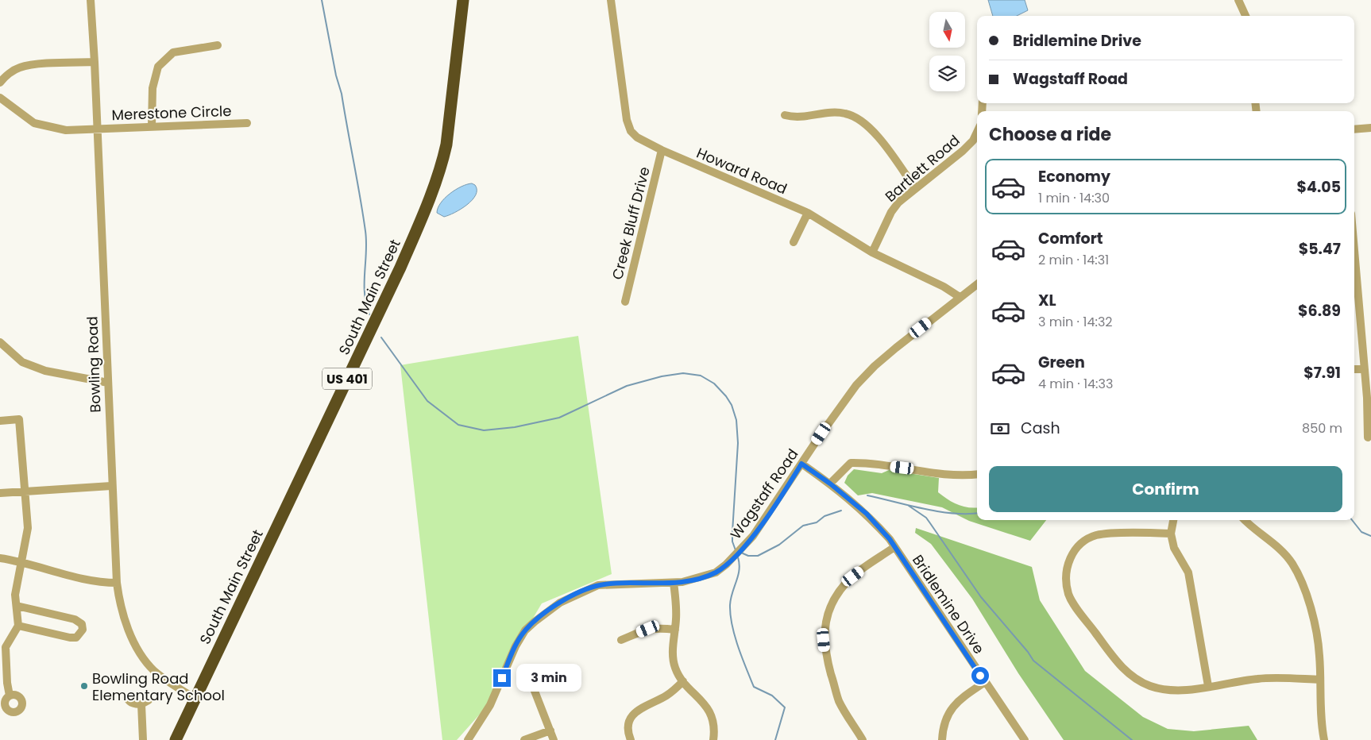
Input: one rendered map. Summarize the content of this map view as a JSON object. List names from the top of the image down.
{
  "streets": {
    "highway": ["South Main Street", "US 401"],
    "street": [
      "Merestone Circle",
      "Bartlett Road",
      "Howard Road",
      "Creek Bluff Drive",
      "Bowling Road",
      "Wagstaff Road",
      "Bridlemine Drive"
    ]
  },
  "crossings": [
    ["Merestone Circle", "Bowling Road"],
    ["Bartlett Road", "Howard Road"],
    ["Howard Road", "Creek Bluff Drive"],
    ["Howard Road", "Wagstaff Road"],
    ["South Main Street", "Bowling Road"],
    ["Wagstaff Road", "Bridlemine Drive"]
  ],
  "places": ["Bowling Road Elementary School"],
  "north": "bottom",
  "page": {
    "banner": ["Bridlemine Drive", "Wagstaff Road"],
    "heading": "Choose a ride",
    "list": [
      {
        "name": "Economy",
        "note": "1 min · 14:30",
        "value": "$4.05"
      },
      {
        "name": "Comfort",
        "note": "2 min · 14:31",
        "value": "$5.47"
      },
      {
        "name": "XL",
        "note": "3 min · 14:32",
        "value": "$6.89"
      },
      {
        "name": "Green",
        "note": "4 min · 14:33",
        "value": "$7.91"
      }
    ],
    "pay": ["Cash", "850 m"],
    "buttons": "Confirm",
    "bubble": "3 min"
  }
}
